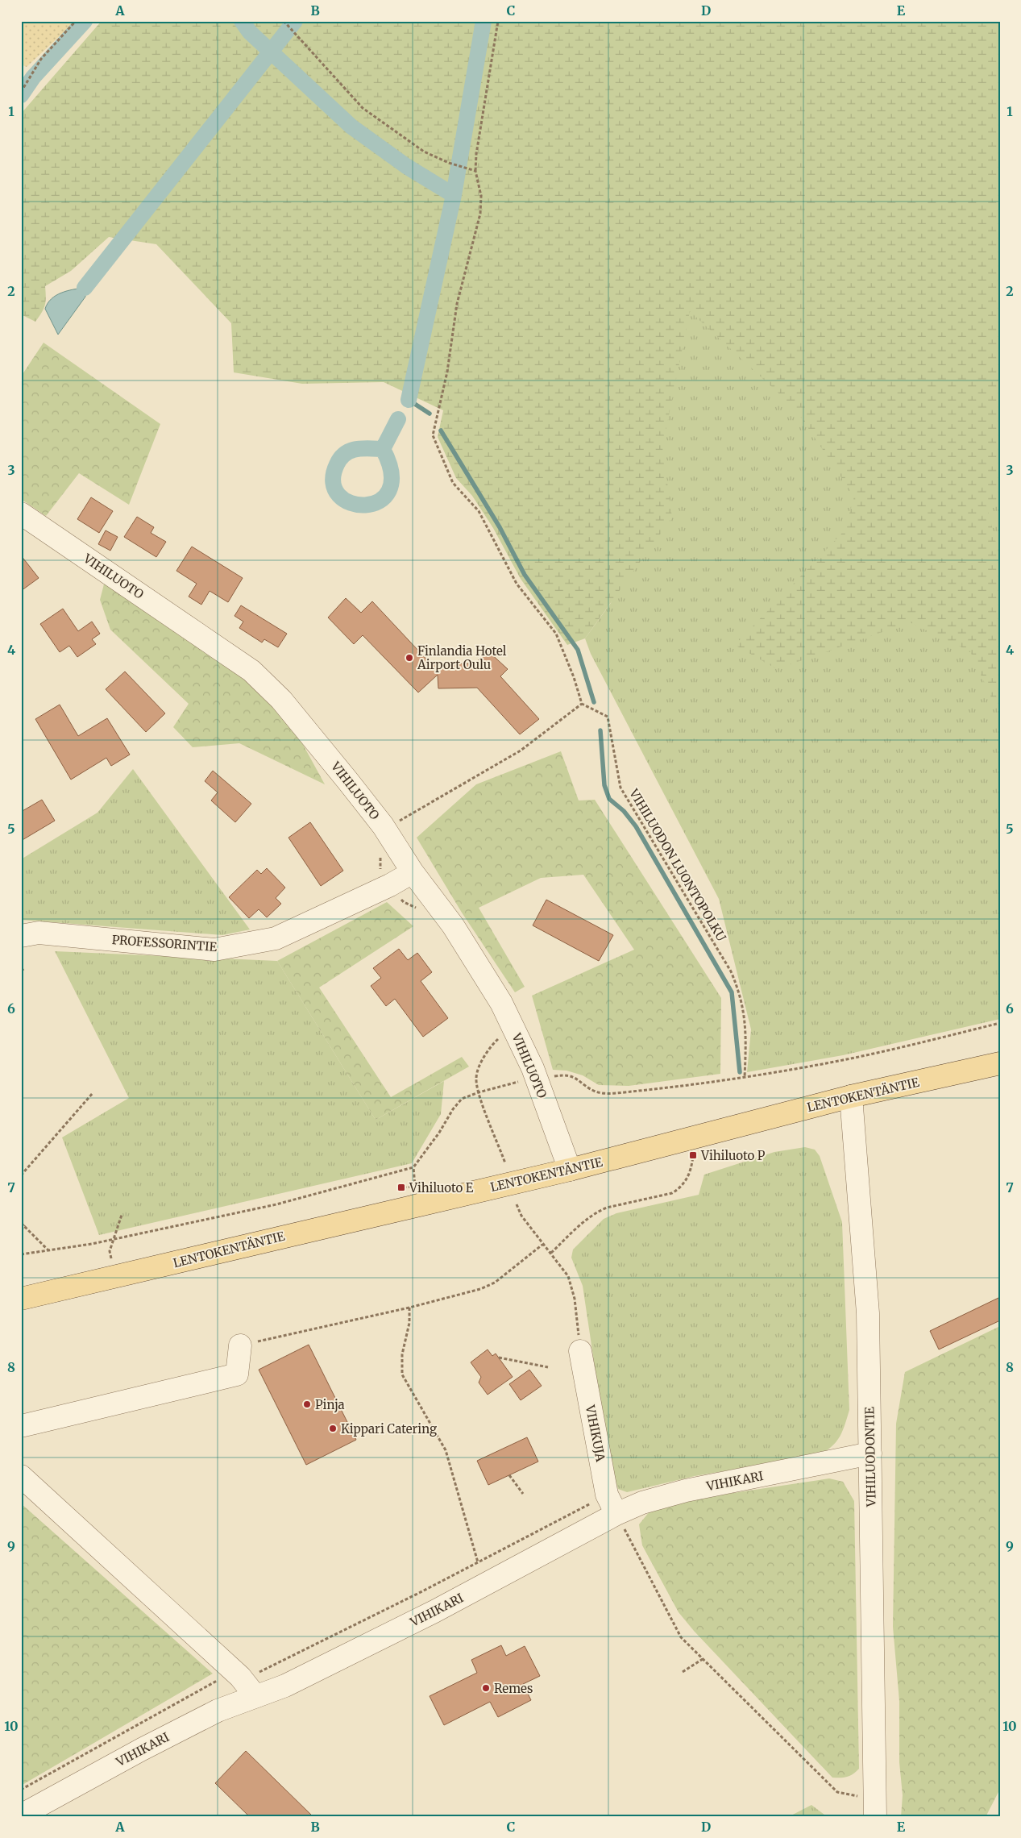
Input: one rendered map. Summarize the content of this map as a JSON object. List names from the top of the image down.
{
  "streets": {
    "main road": ["LENTOKENTÄNTIE"],
    "street": [
      "VIHILUOTO",
      "PROFESSORINTIE",
      "VIHIKUJA",
      "VIHILUODONTIE",
      "VIHIKARI"
    ],
    "path": ["VIHILUODON LUONTOPOLKU"]
  },
  "crossings": [
    ["VIHILUOTO", "PROFESSORINTIE"],
    ["VIHILUOTO", "LENTOKENTÄNTIE"],
    ["LENTOKENTÄNTIE", "VIHILUODONTIE"],
    ["VIHIKUJA", "VIHIKARI"],
    ["VIHILUODONTIE", "VIHIKARI"]
  ],
  "places": {
    "other": [
      "Finlandia Hotel Airport Oulu",
      "Pinja",
      "Kippari Catering",
      "Remes"
    ],
    "transit": ["Vihiluoto P", "Vihiluoto E"]
  },
  "grid": {
    "columns": [
      "A",
      "B",
      "C",
      "D",
      "E"
    ],
    "rows": [
      "1",
      "2",
      "3",
      "4",
      "5",
      "6",
      "7",
      "8",
      "9",
      "10"
    ]
  }
}
